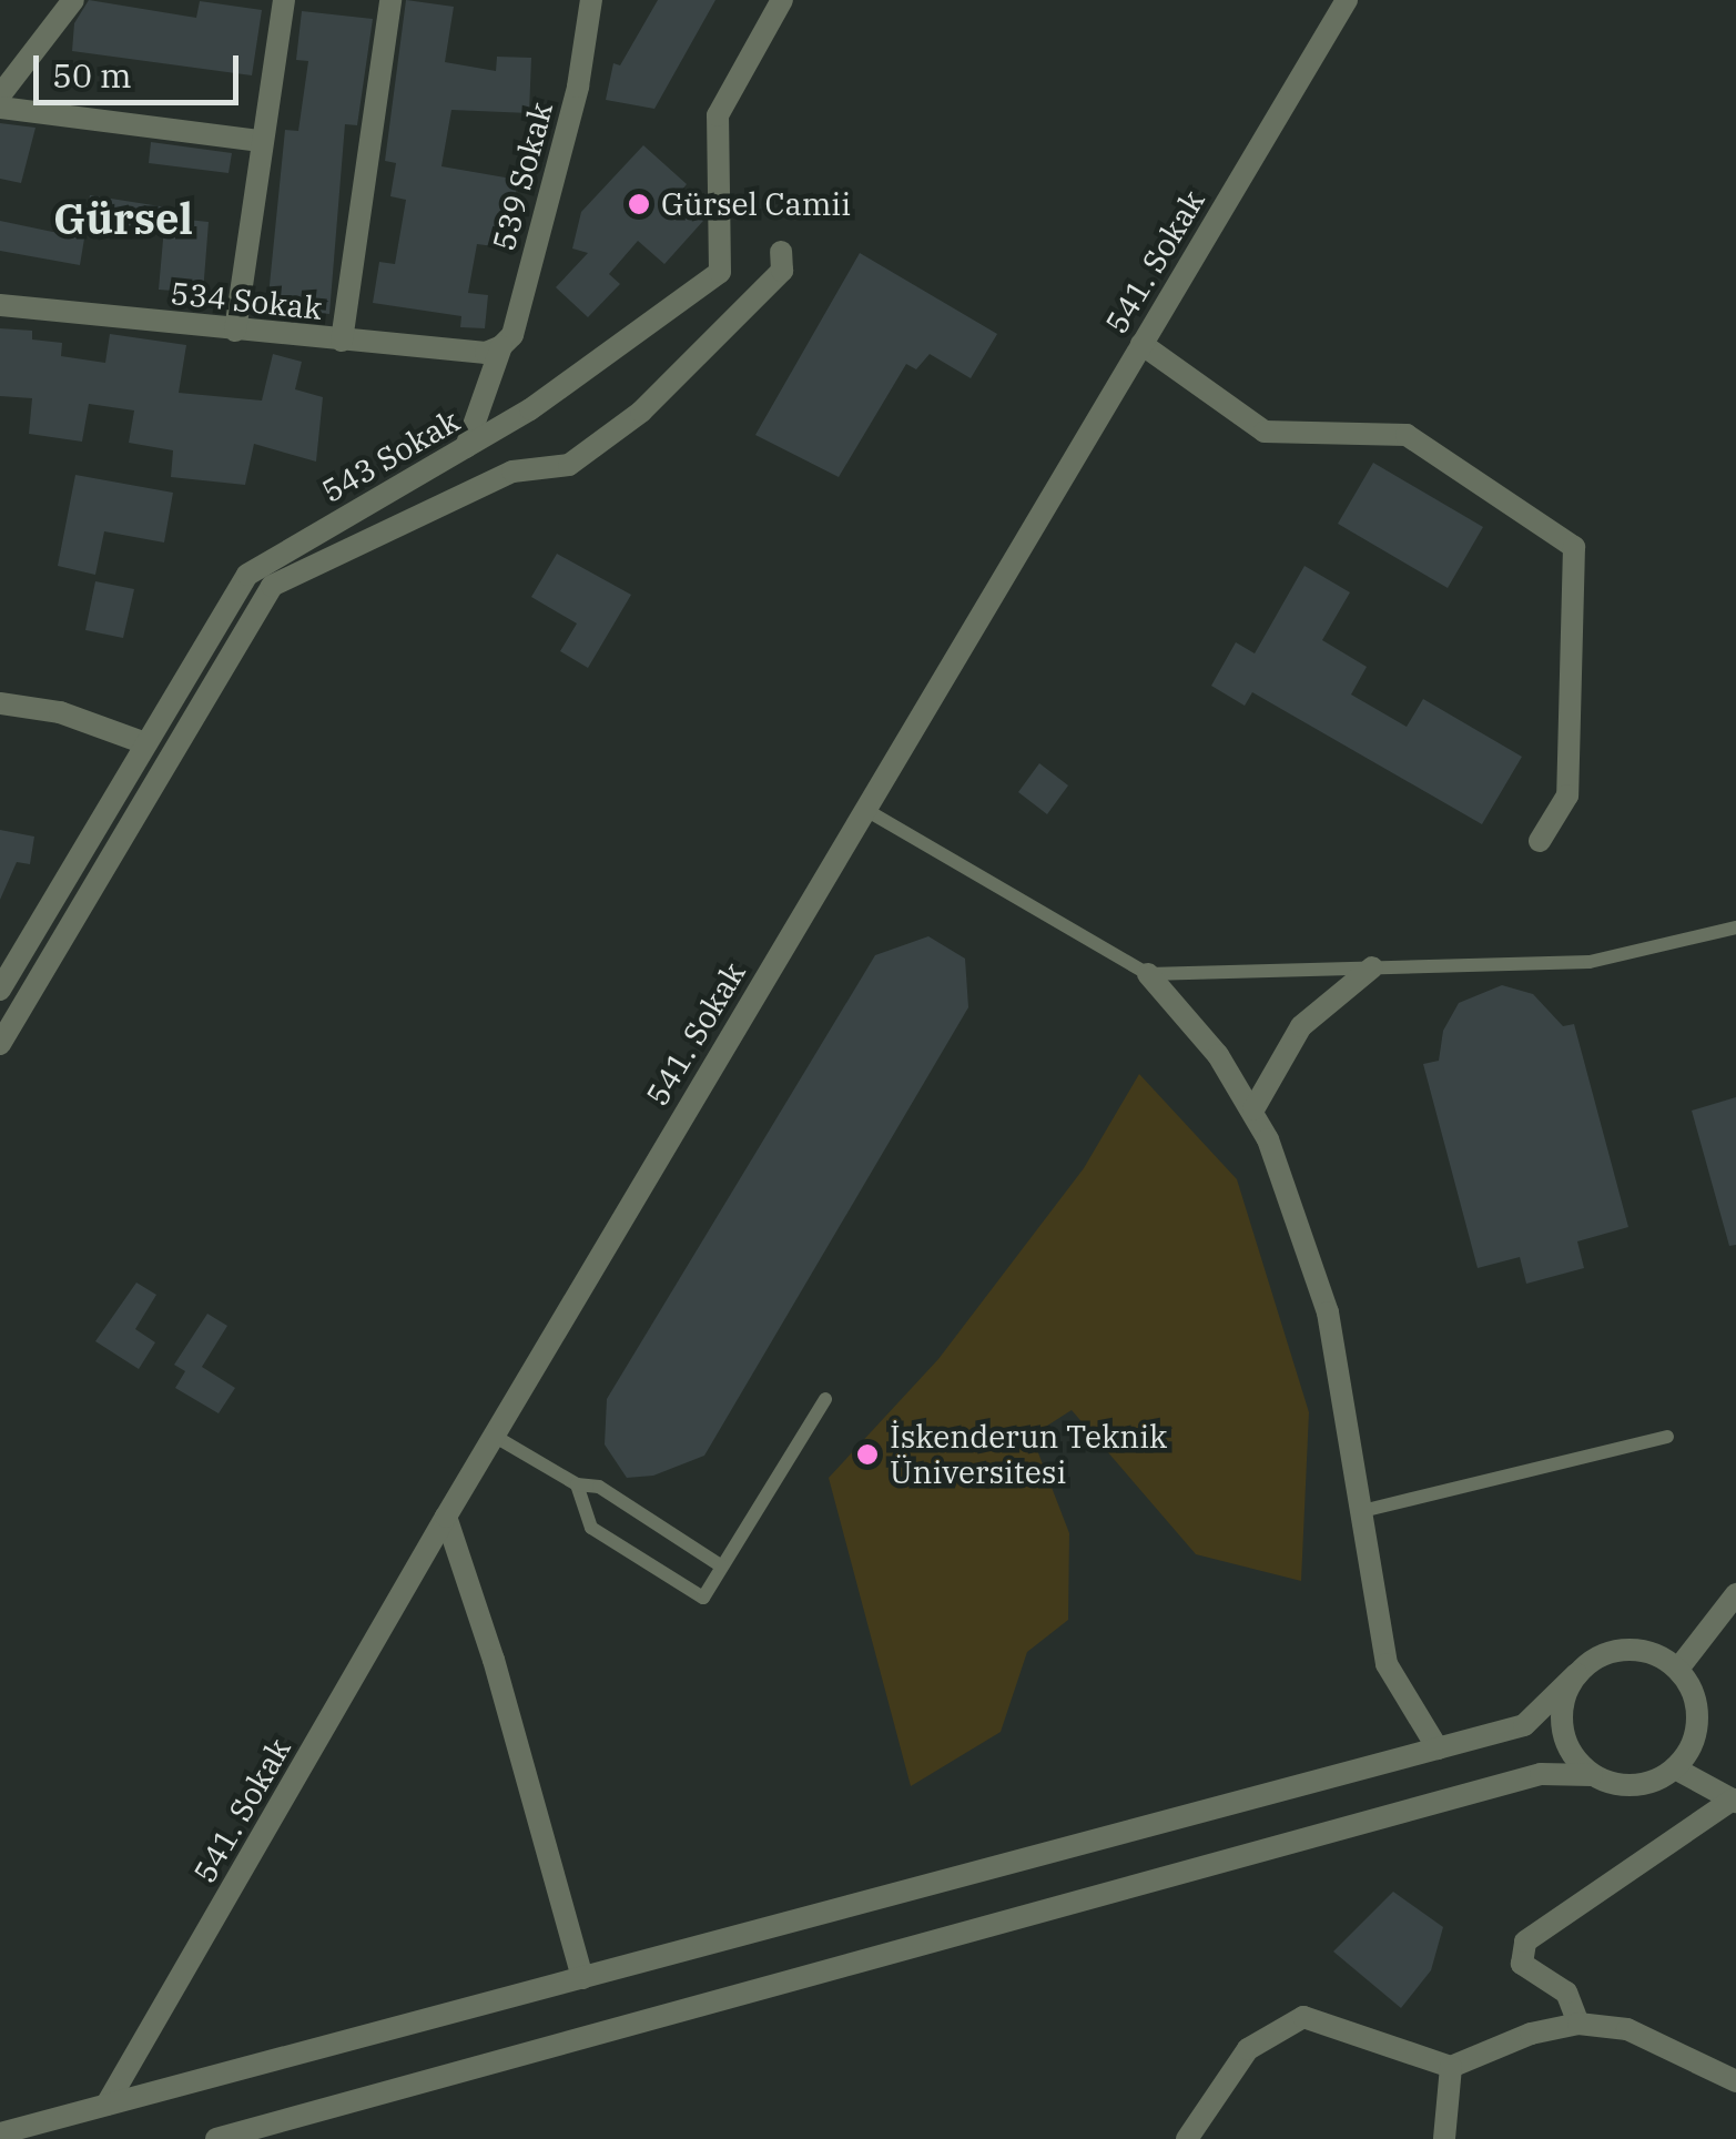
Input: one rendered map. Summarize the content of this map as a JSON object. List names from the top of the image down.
{
  "streets": {
    "street": [
      "539 Sokak",
      "541. Sokak",
      "534 Sokak",
      "543 Sokak"
    ]
  },
  "crossings": [
    ["539 Sokak", "534 Sokak"],
    ["539 Sokak", "543 Sokak"]
  ],
  "districts": ["Gürsel"],
  "places": ["Gürsel Camii", "İskenderun Teknik Üniversitesi"],
  "scale_bar": "50 m"
}
